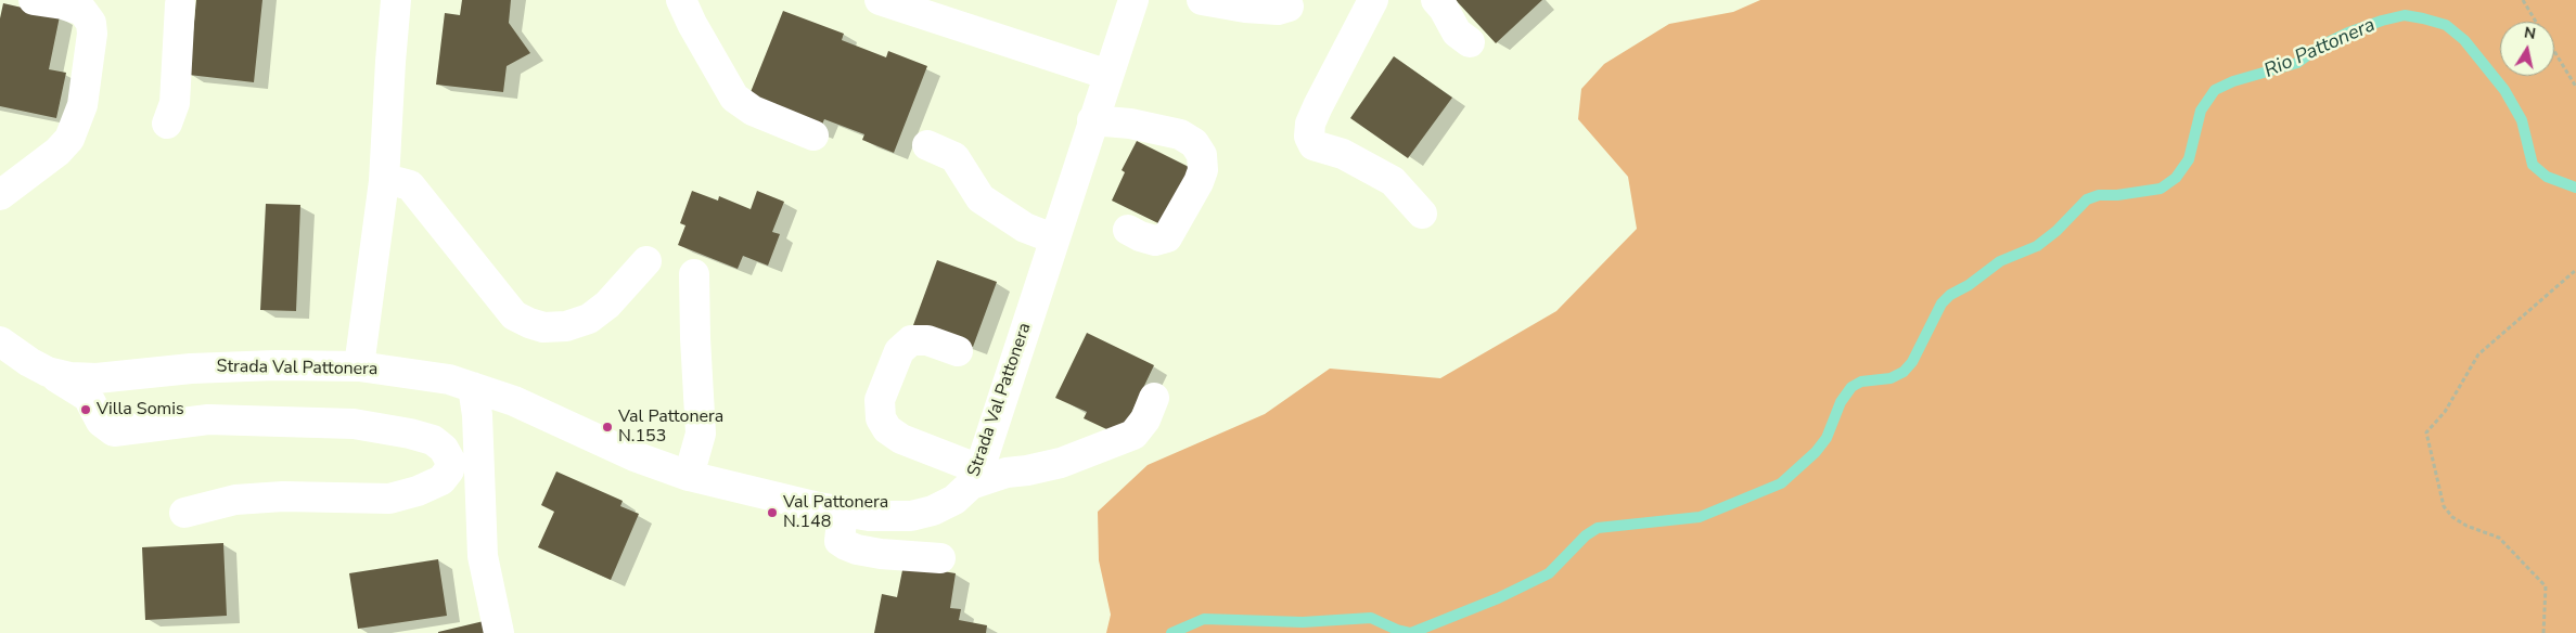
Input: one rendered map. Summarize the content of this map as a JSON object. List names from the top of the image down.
{
  "streets": {
    "street": ["Strada Val Pattonera"]
  },
  "water": ["Rio Pattonera"],
  "places": ["Villa Somis", "Val Pattonera N.153", "Val Pattonera N.148"],
  "north": "top"
}
